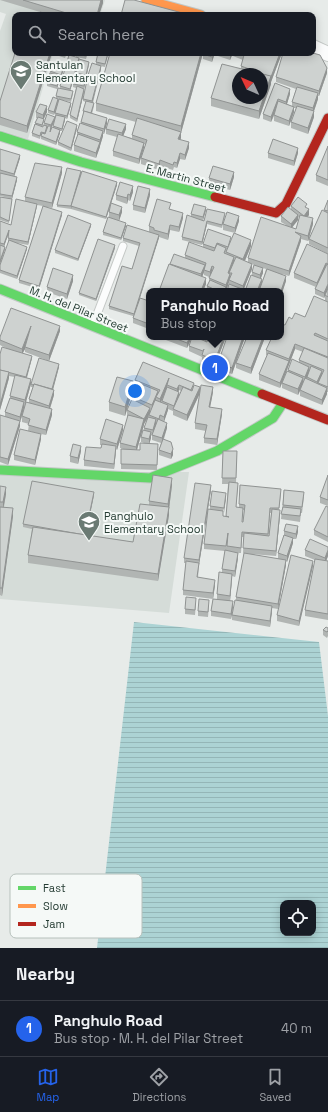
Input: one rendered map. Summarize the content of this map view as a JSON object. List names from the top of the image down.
{
  "streets": {
    "main road": ["E. Martin Street", "M. H. del Pilar Street"]
  },
  "places": {
    "school or university": ["Santulan Elementary School", "Panghulo Elementary School"]
  },
  "legend": ["Fast", "Slow", "Jam"],
  "north": "top left",
  "page": {
    "search": "Search here",
    "popup": ["Panghulo Road", "Bus stop"],
    "pins": "1",
    "heading": "Nearby",
    "list": [
      {
        "mark": "1",
        "name": "Panghulo Road",
        "note": "Bus stop · M. H. del Pilar Street",
        "value": "40 m"
      }
    ],
    "nav": ["Map", "Directions", "Saved"]
  }
}
